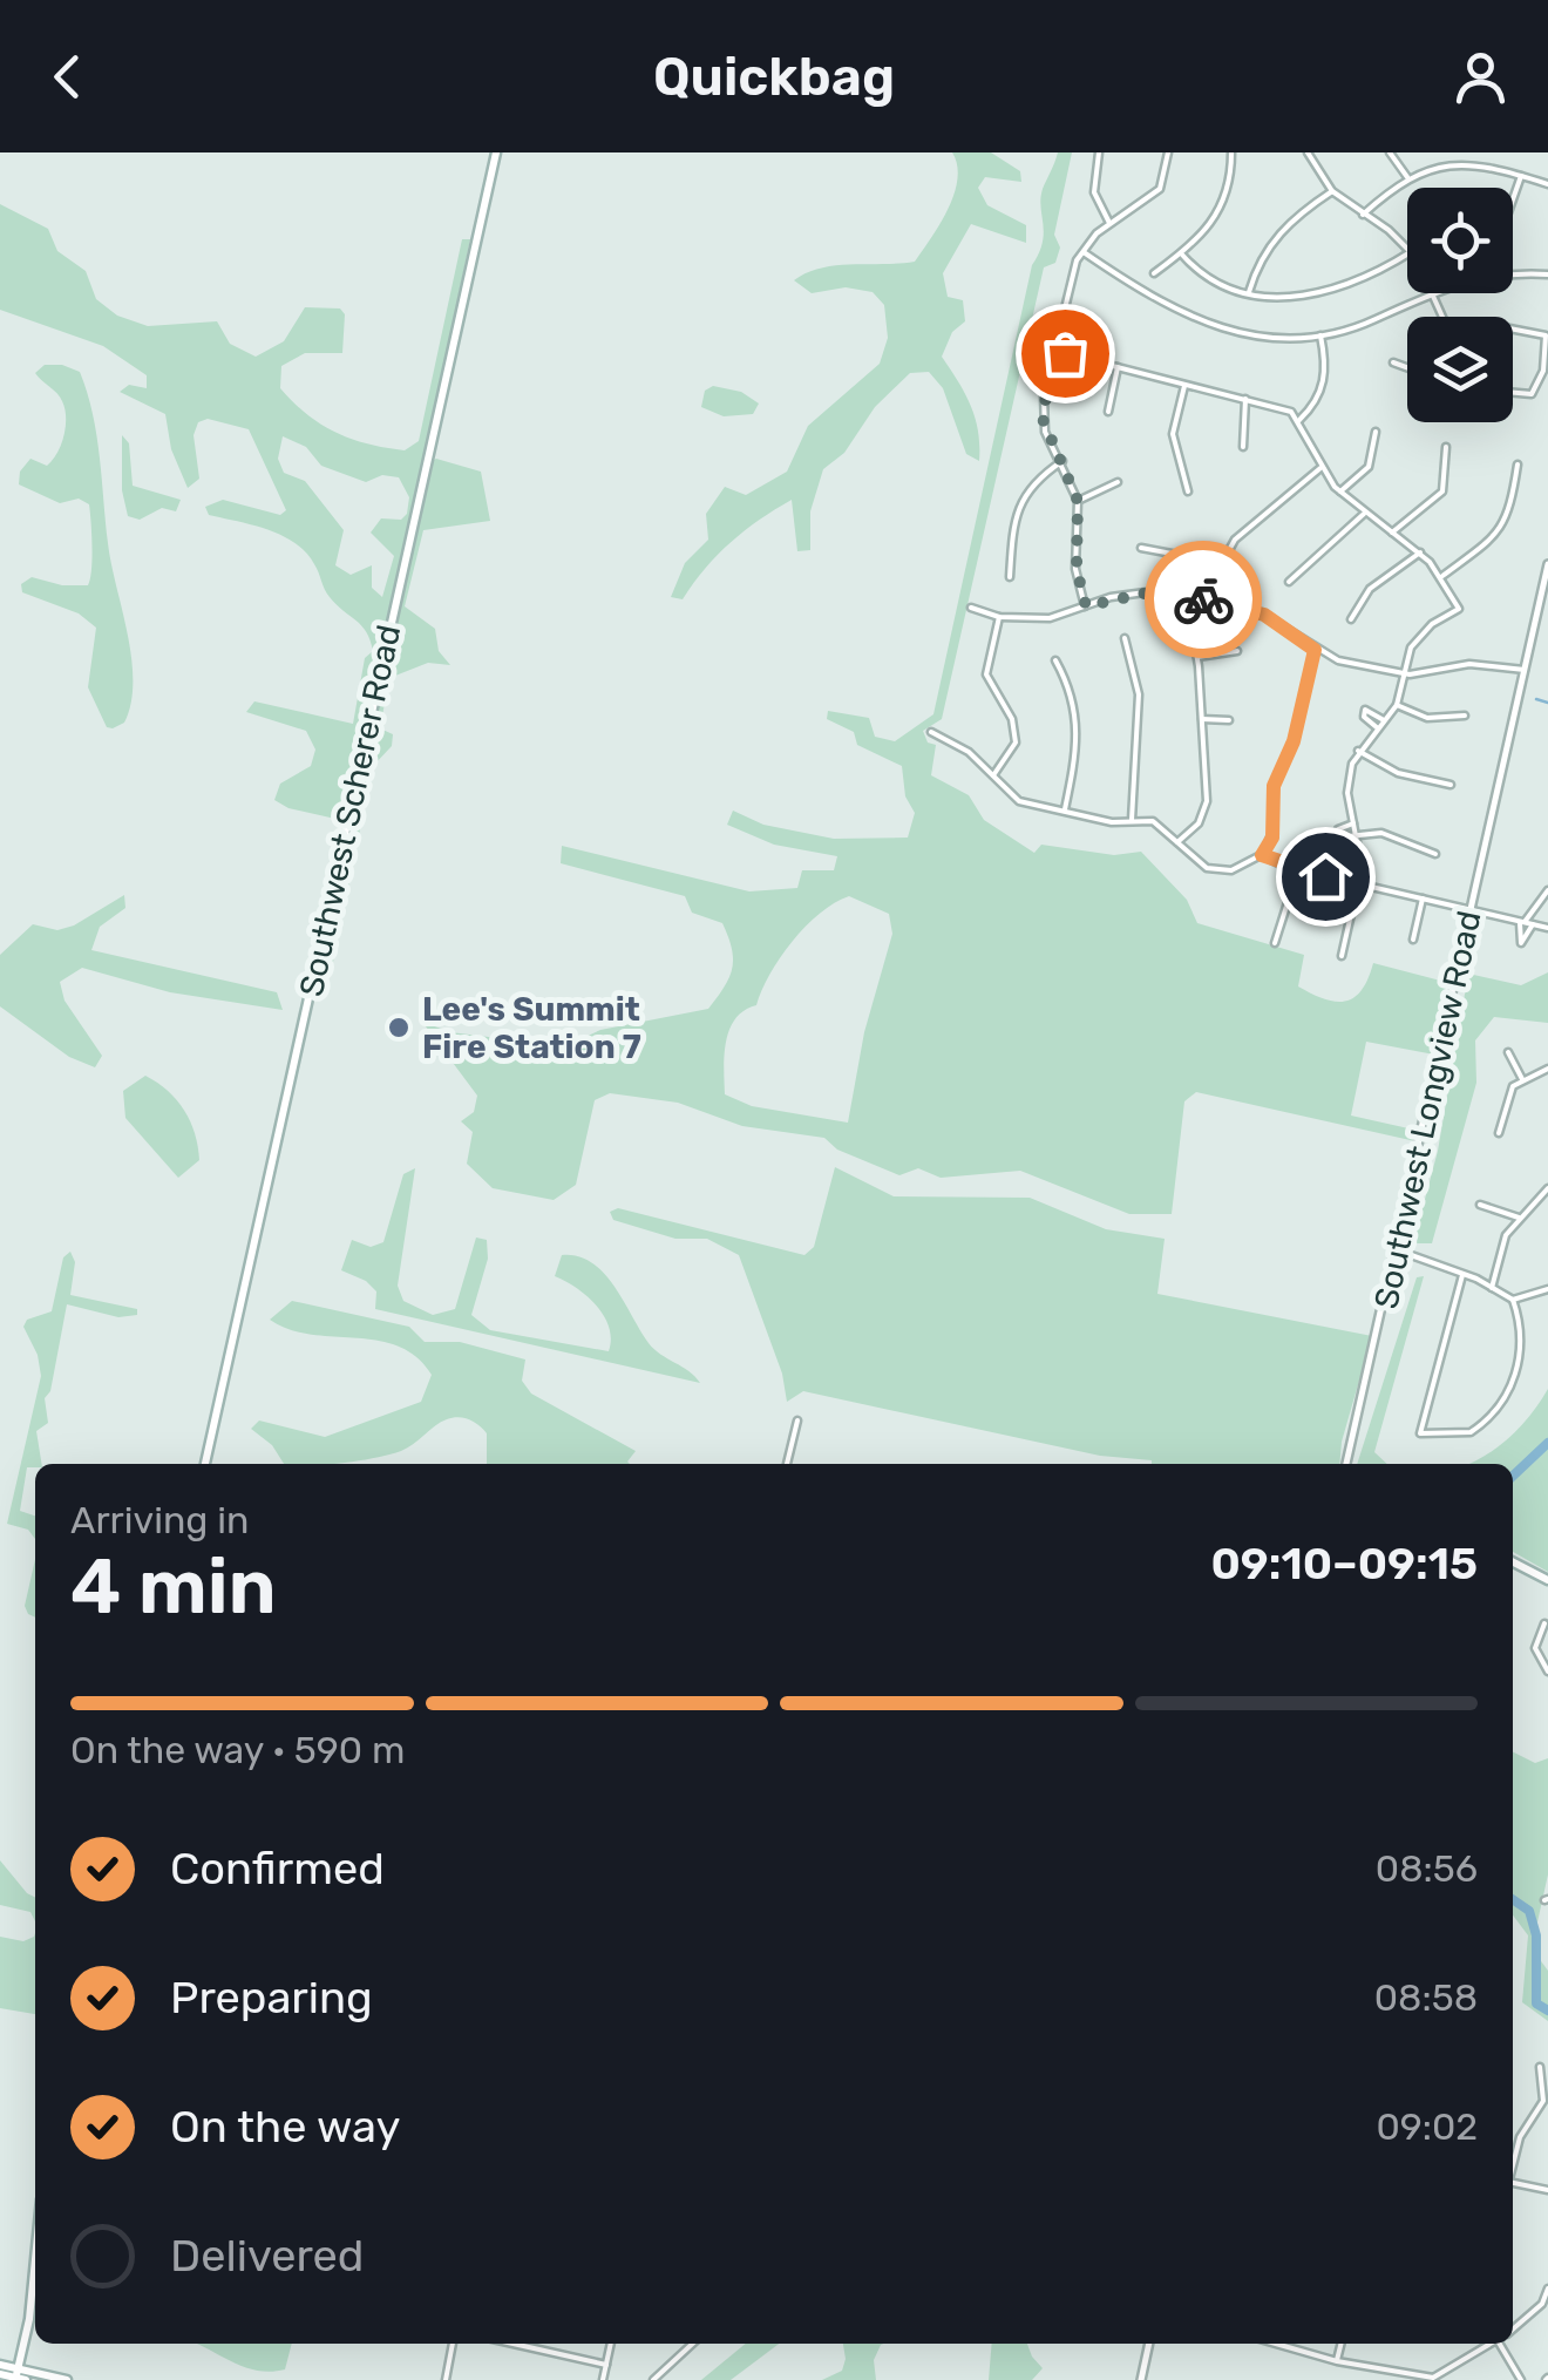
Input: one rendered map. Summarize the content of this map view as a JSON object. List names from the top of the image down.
{
  "streets": {
    "main road": ["Southwest Scherer Road"],
    "street": ["Southwest Longview Road"]
  },
  "places": ["Lee's Summit Fire Station 7"],
  "page": {
    "header": "Quickbag",
    "heading": ["4 min", "Arriving in", "09:10–09:15"],
    "bar": "On the way · 590 m",
    "list": [
      ["Confirmed", "08:56"],
      ["Preparing", "08:58"],
      ["On the way", "09:02"],
      "Delivered"
    ]
  }
}
